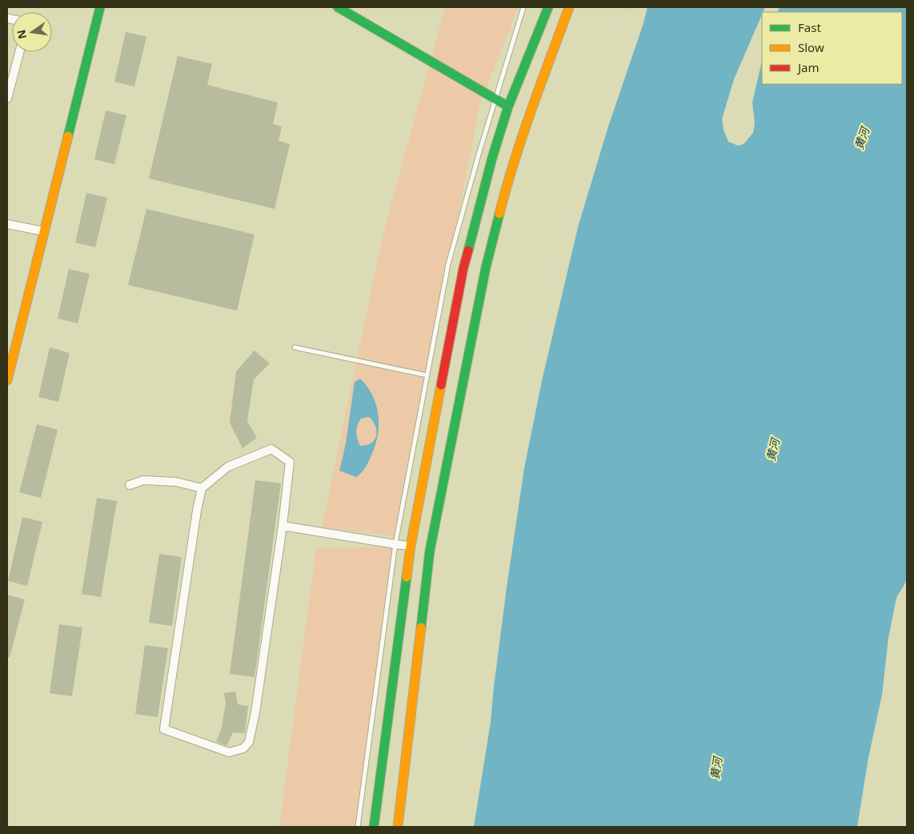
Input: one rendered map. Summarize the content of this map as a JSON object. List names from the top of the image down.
{
  "water": ["黄河"],
  "legend": ["Fast", "Slow", "Jam"],
  "north": "left"
}
